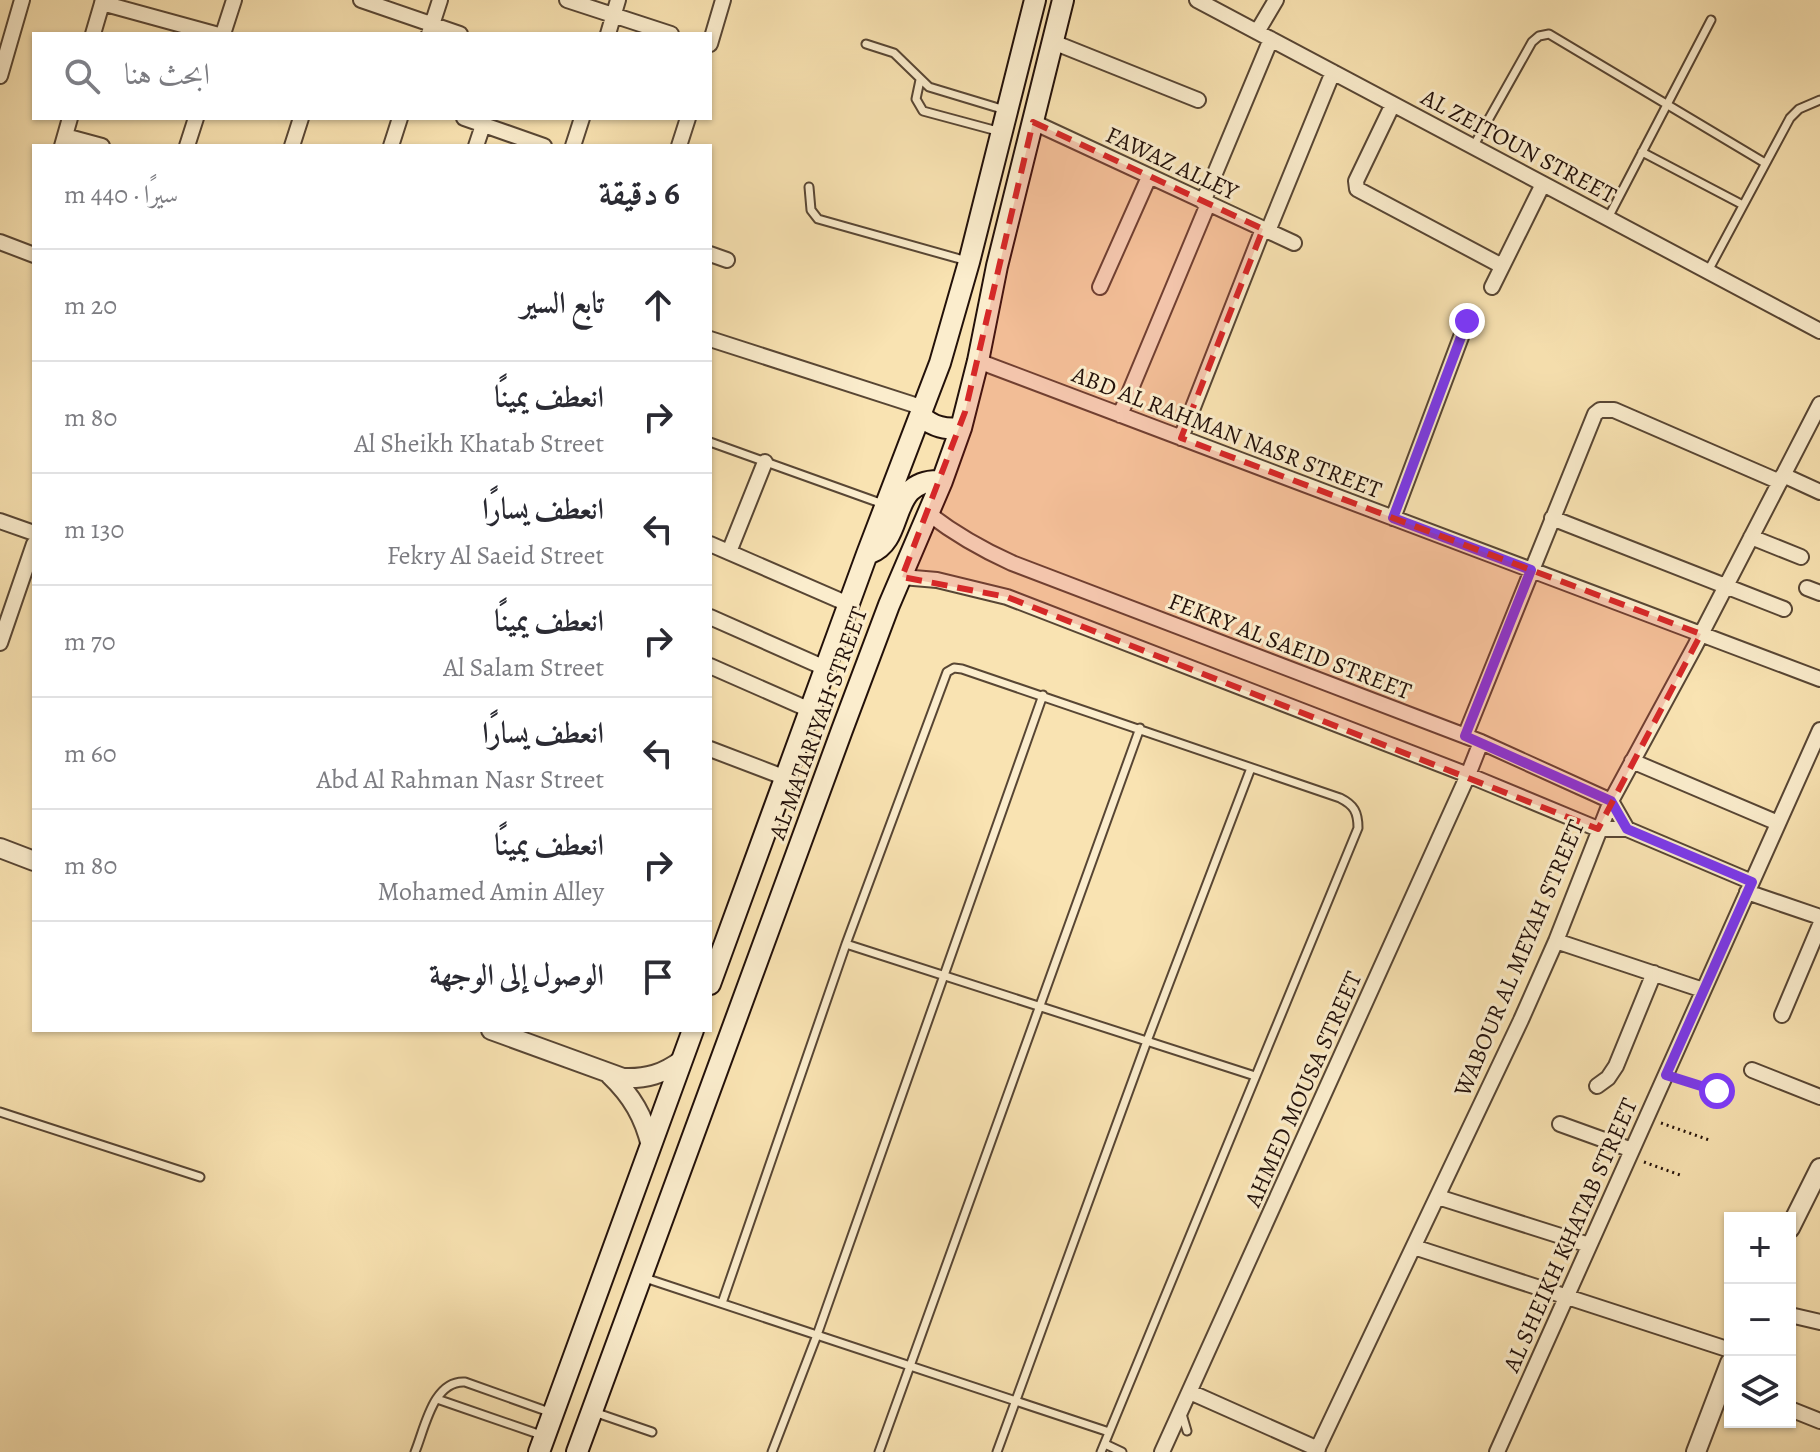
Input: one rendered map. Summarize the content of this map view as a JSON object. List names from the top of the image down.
{
  "streets": {
    "main road": ["AL MATARIYAH STREET"],
    "street": [
      "AL ZEITOUN STREET",
      "FAWAZ ALLEY",
      "ABD AL RAHMAN NASR STREET",
      "FEKRY AL SAEID STREET",
      "WABOUR AL MEYAH STREET",
      "AHMED MOUSA STREET",
      "AL SHEIKH KHATAB STREET"
    ]
  },
  "crossings": [
    ["FAWAZ ALLEY", "AL MATARIYAH STREET"],
    ["ABD AL RAHMAN NASR STREET", "AL MATARIYAH STREET"],
    ["ABD AL RAHMAN NASR STREET", "WABOUR AL MEYAH STREET"],
    ["FEKRY AL SAEID STREET", "AL MATARIYAH STREET"],
    ["FEKRY AL SAEID STREET", "WABOUR AL MEYAH STREET"],
    ["FEKRY AL SAEID STREET", "AHMED MOUSA STREET"]
  ],
  "page": {
    "search": "ابحث هنا",
    "heading": ["6 دقيقة", "سيرًا · 440 m"],
    "list": [
      ["تابع السير", "20 m"],
      ["انعطف يمينًا", "Al Sheikh Khatab Street", "80 m"],
      ["انعطف يسارًا", "Fekry Al Saeid Street", "130 m"],
      ["انعطف يمينًا", "Al Salam Street", "70 m"],
      ["انعطف يسارًا", "Abd Al Rahman Nasr Street", "60 m"],
      ["انعطف يمينًا", "Mohamed Amin Alley", "80 m"],
      "الوصول إلى الوجهة"
    ],
    "map_buttons": ["+", "−"]
  }
}
